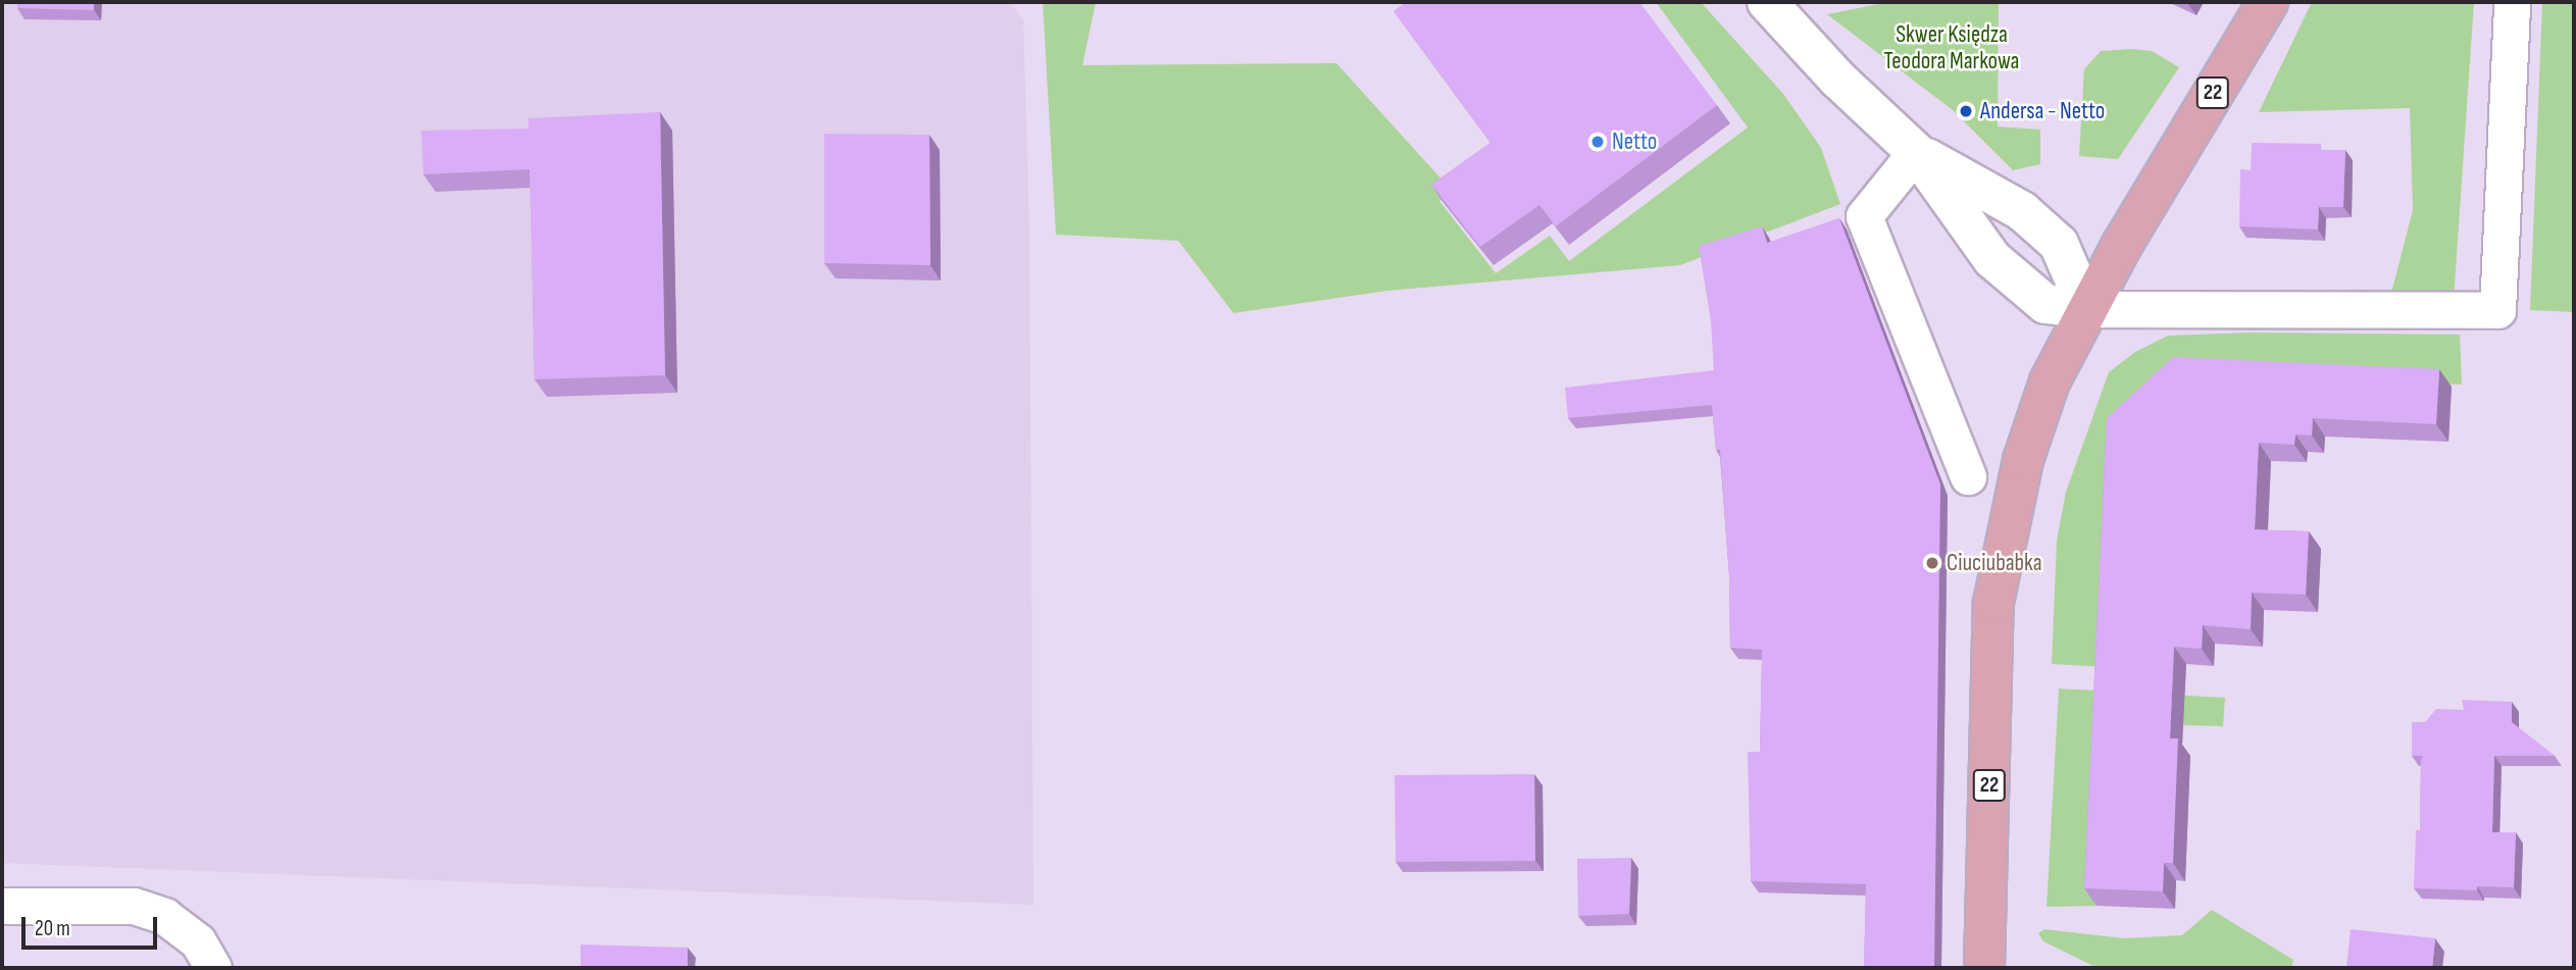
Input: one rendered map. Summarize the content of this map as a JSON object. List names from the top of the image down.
{
  "streets": {
    "main road": ["22"]
  },
  "parks": ["Skwer Księdza Teodora Markowa"],
  "places": ["Andersa - Netto", "Netto", "Ciuciubabka"],
  "scale_bar": "20 m"
}
